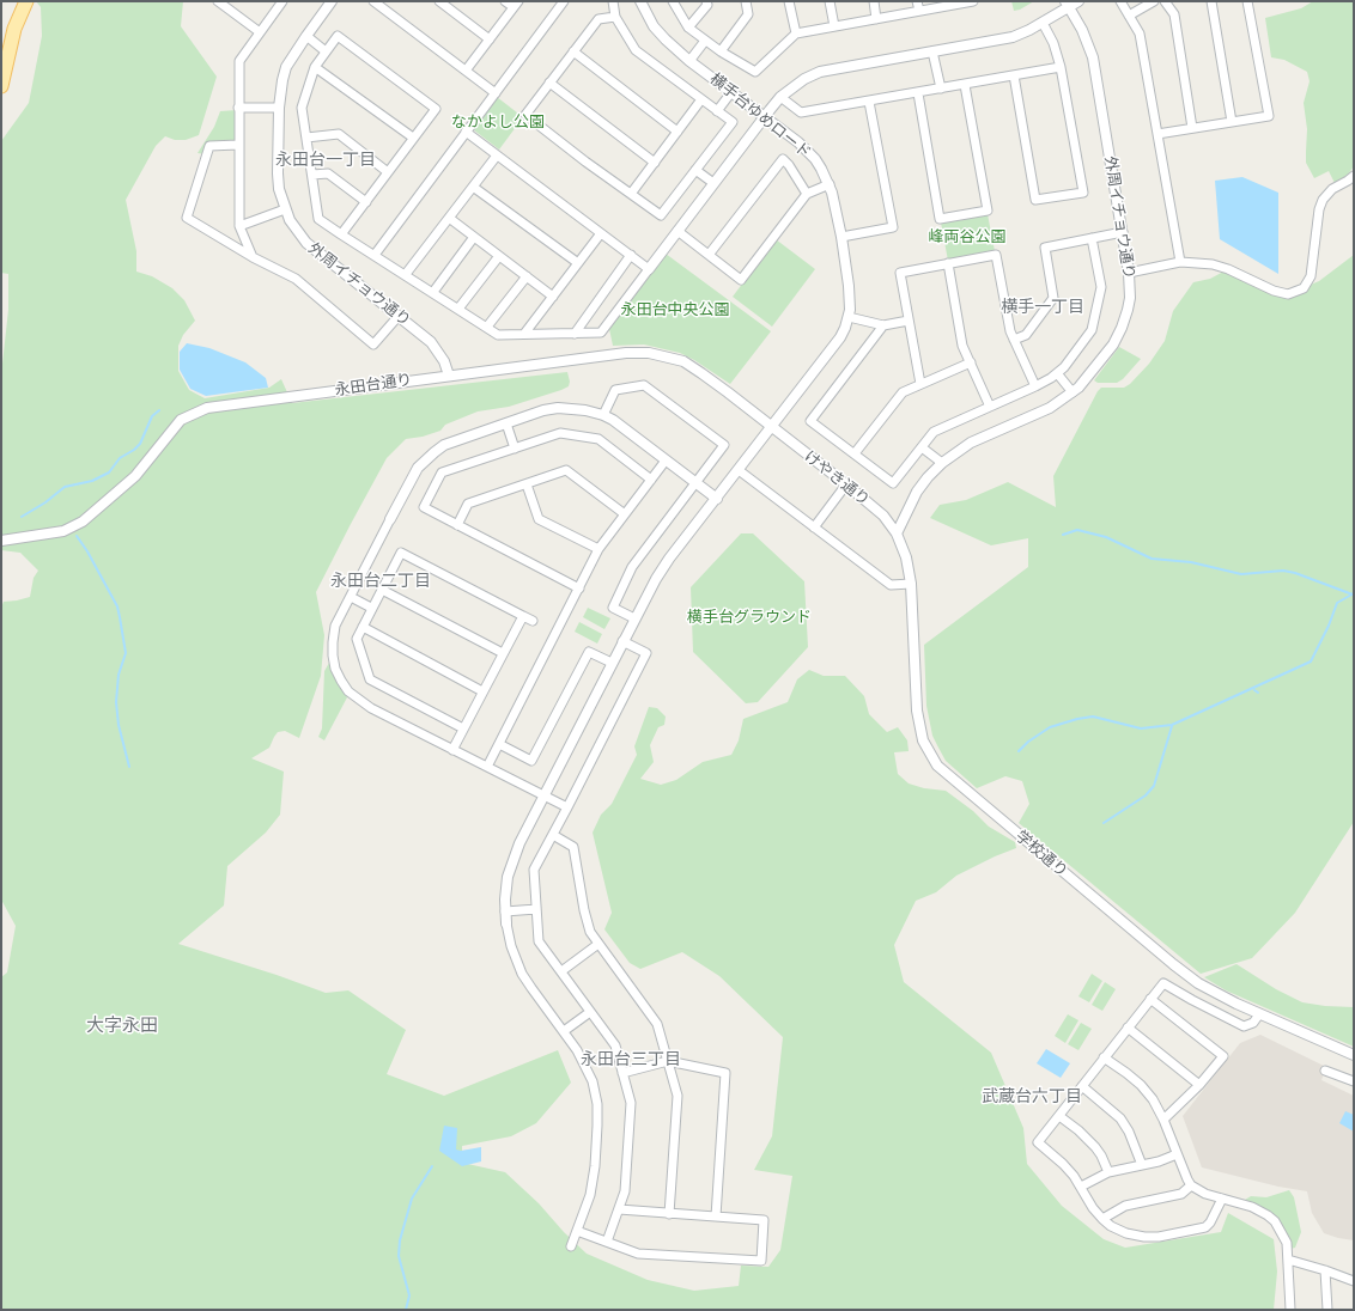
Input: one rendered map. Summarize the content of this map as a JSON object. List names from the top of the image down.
{
  "streets": {
    "street": [
      "横手台ゆめロード",
      "外周イチョウ通り",
      "永田台通り",
      "けやき通り",
      "学校通り"
    ]
  },
  "crossings": [
    ["横手台ゆめロード", "永田台通り"],
    ["横手台ゆめロード", "けやき通り"],
    ["外周イチョウ通り", "永田台通り"],
    ["外周イチョウ通り", "けやき通り"],
    ["外周イチョウ通り", "学校通り"],
    ["永田台通り", "けやき通り"],
    ["けやき通り", "学校通り"]
  ],
  "districts": [
    "永田台一丁目",
    "横手一丁目",
    "永田台二丁目",
    "大字永田",
    "永田台三丁目",
    "武蔵台六丁目"
  ],
  "parks": [
    "なかよし公園",
    "峰両谷公園",
    "永田台中央公園",
    "横手台グラウンド"
  ]
}
